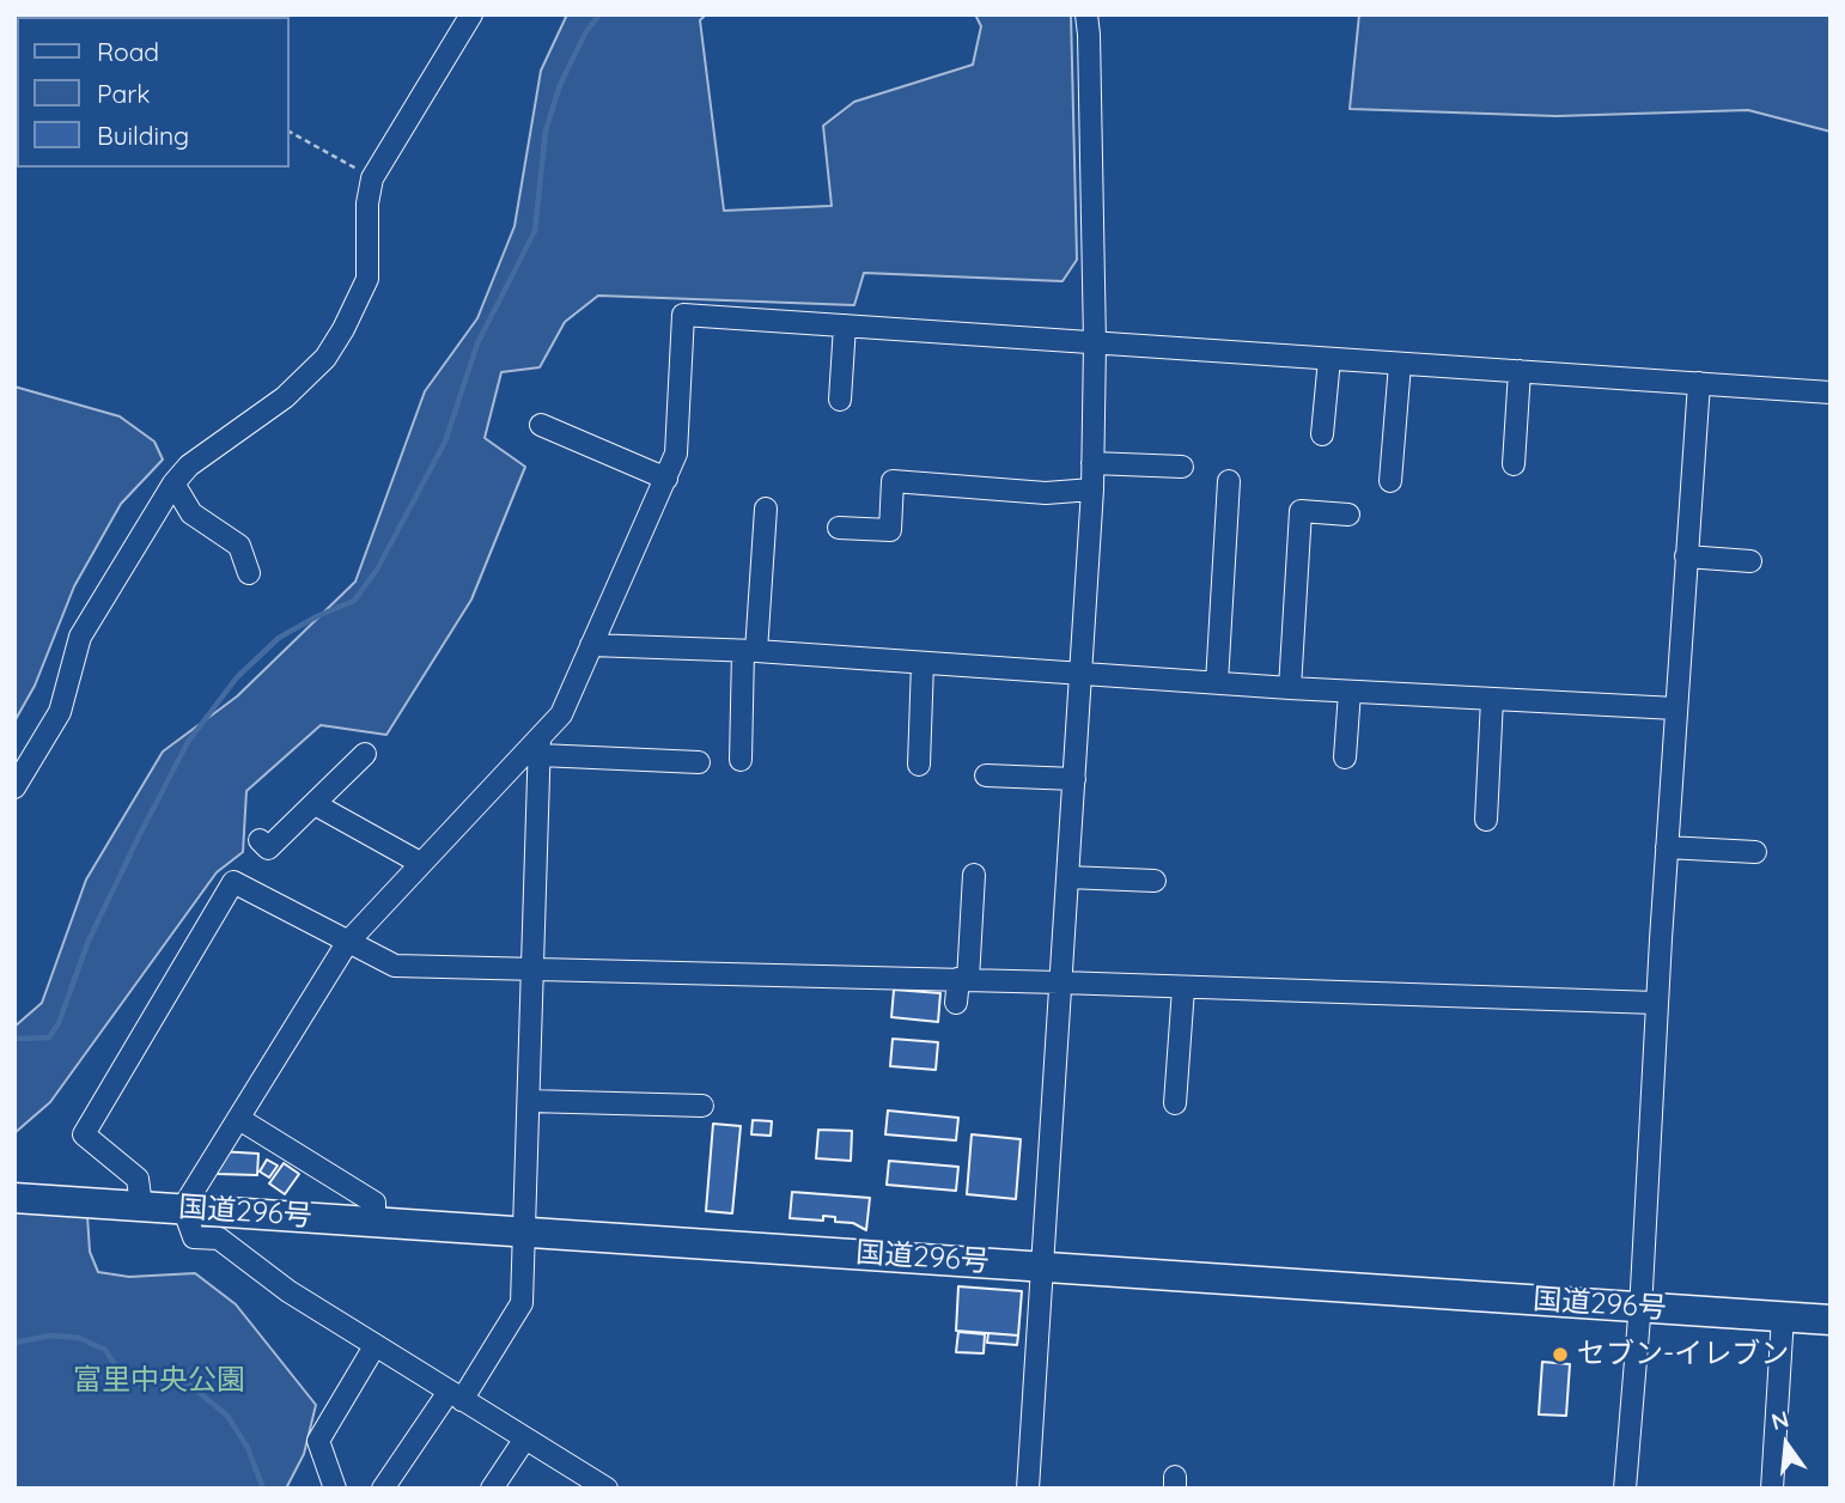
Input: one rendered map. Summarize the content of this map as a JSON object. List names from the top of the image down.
{
  "streets": {
    "highway": ["国道296号"]
  },
  "parks": ["富里中央公園"],
  "places": ["セブン-イレブン"],
  "legend": ["Road", "Park", "Building"],
  "north": "top"
}
